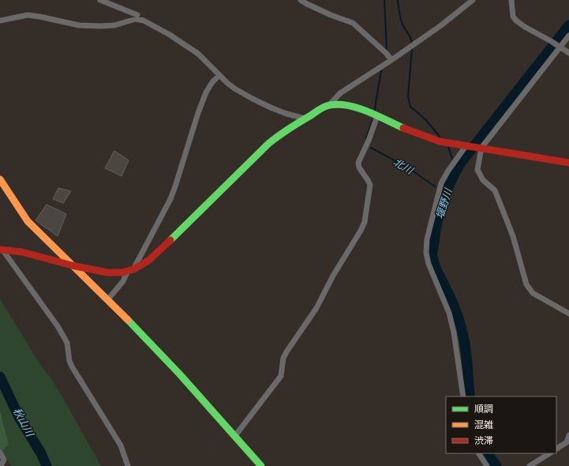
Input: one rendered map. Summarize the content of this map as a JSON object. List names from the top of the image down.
{
  "water": ["北川", "堰野川", "秋山川"],
  "legend": ["順調", "混雑", "渋滞"]
}
